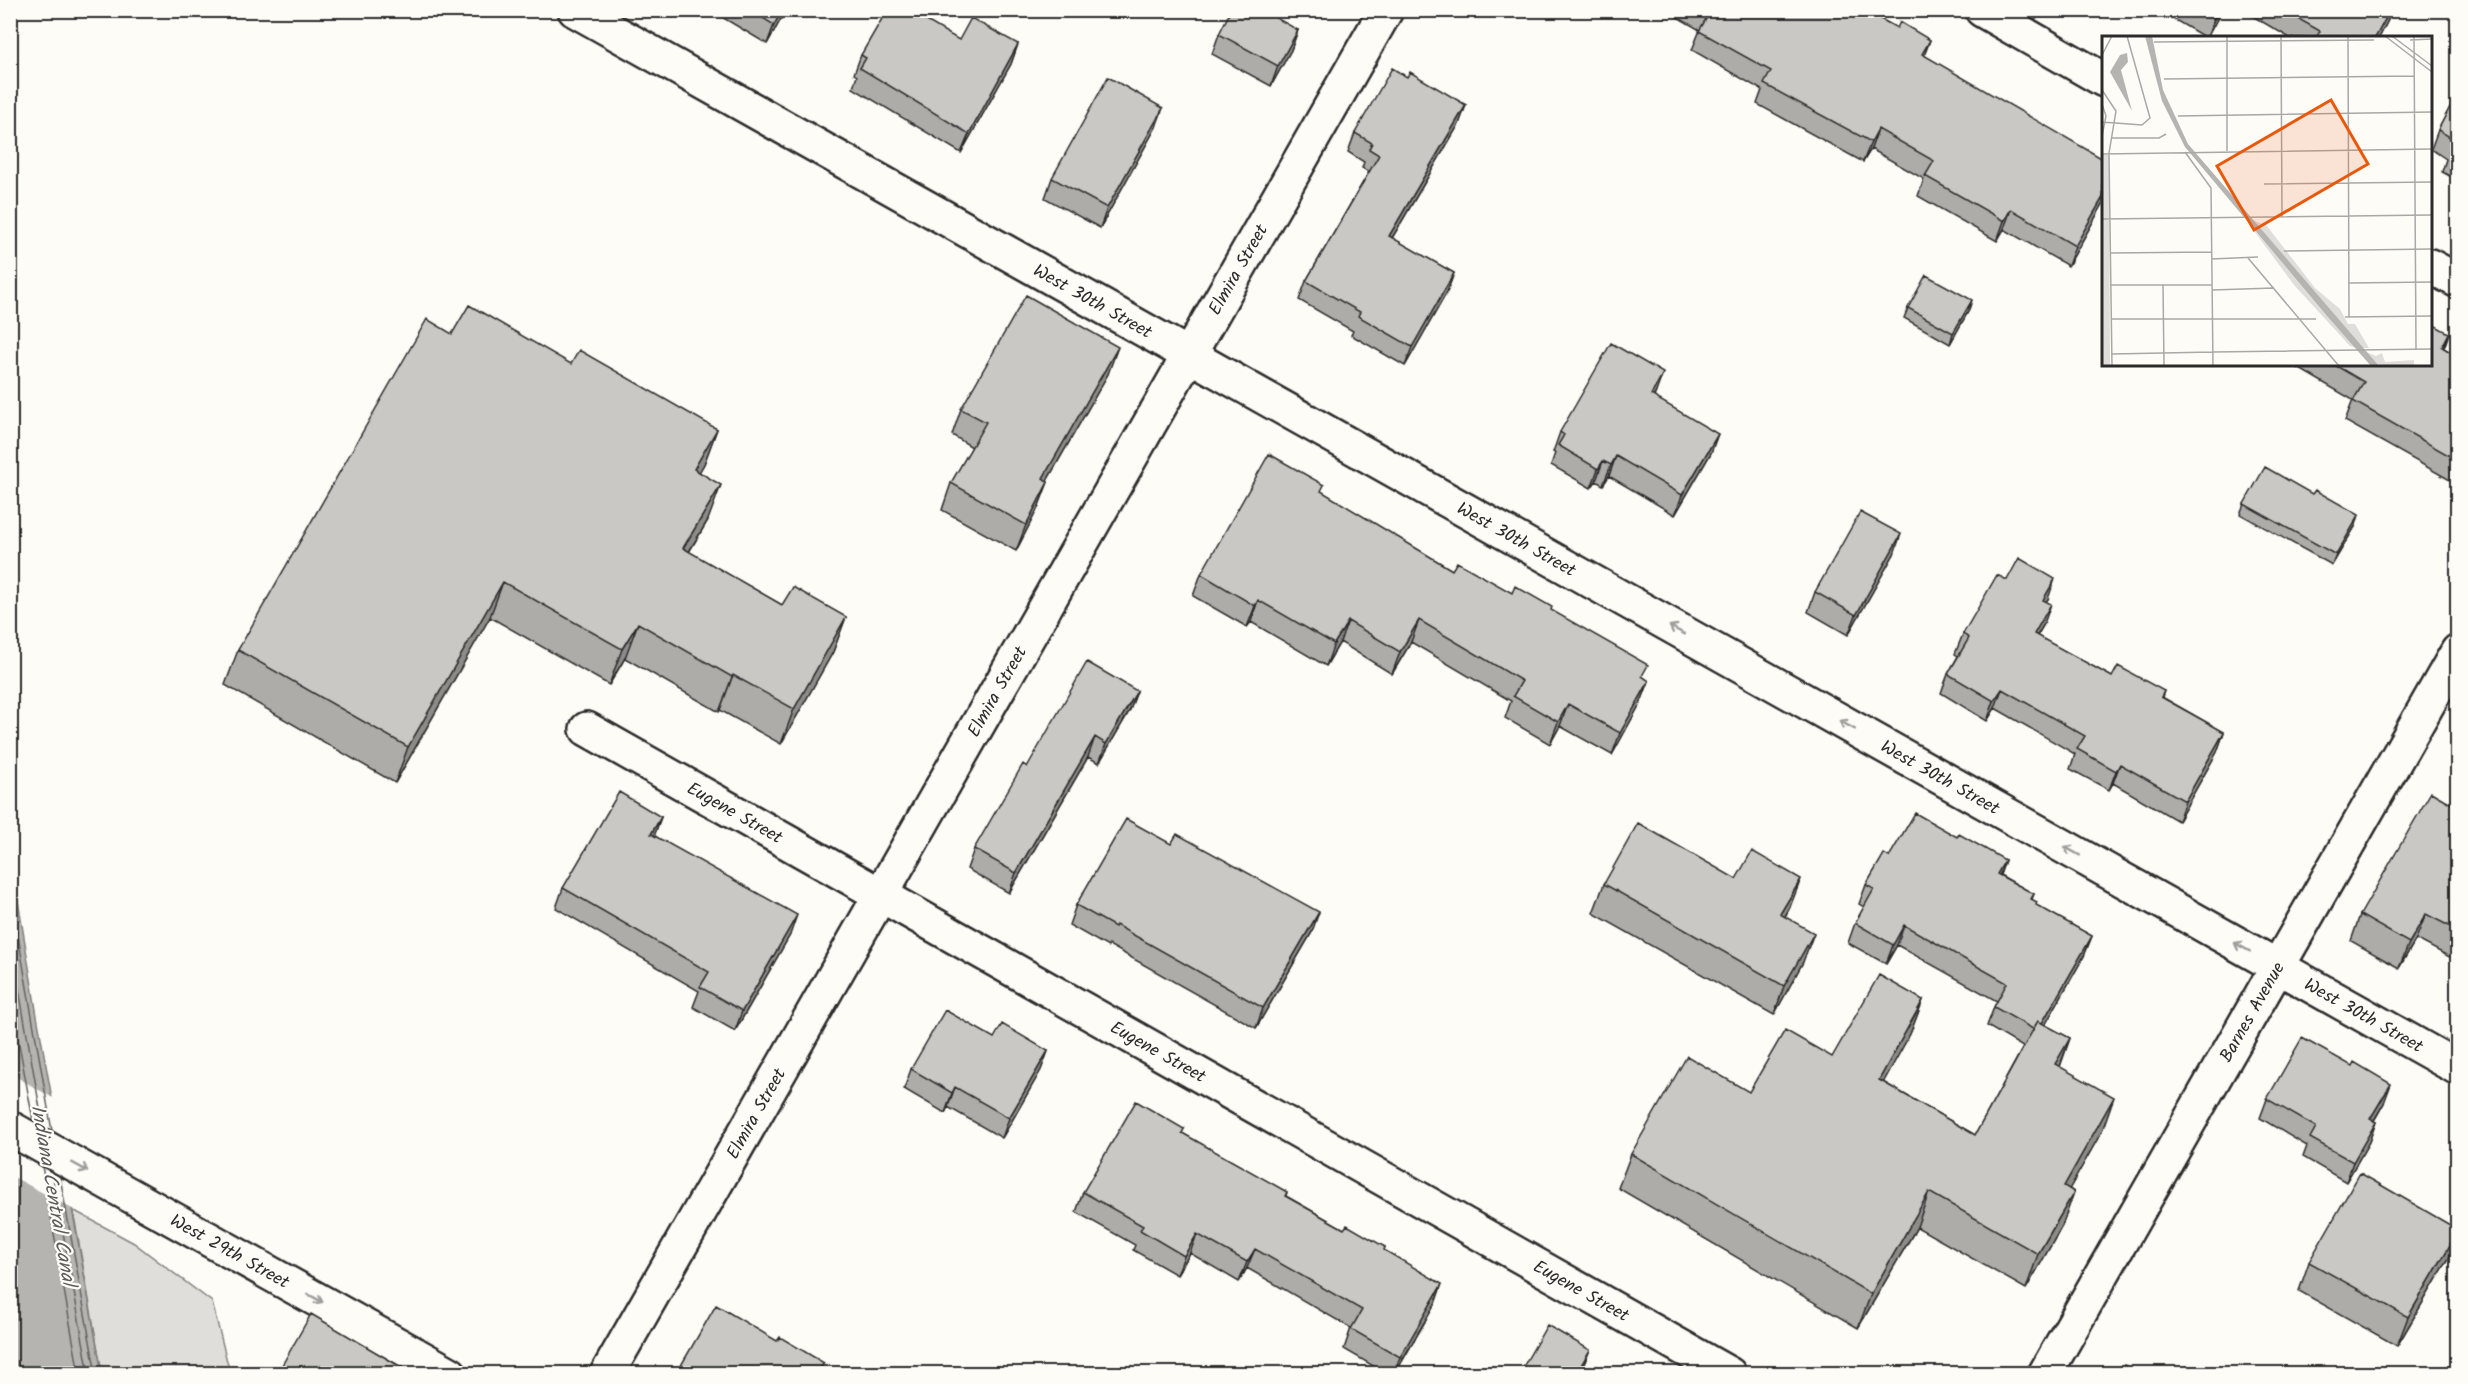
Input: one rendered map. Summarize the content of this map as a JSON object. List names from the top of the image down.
{
  "streets": {
    "street": [
      "Elmira Street",
      "West 30th Street",
      "Eugene Street",
      "Barnes Avenue",
      "West 29th Street"
    ]
  },
  "crossings": [
    ["Elmira Street", "West 30th Street"],
    ["Elmira Street", "Eugene Street"],
    ["West 30th Street", "Barnes Avenue"]
  ],
  "one_way": ["West 30th Street", "West 29th Street"],
  "water": ["Indiana Central Canal"]
}
